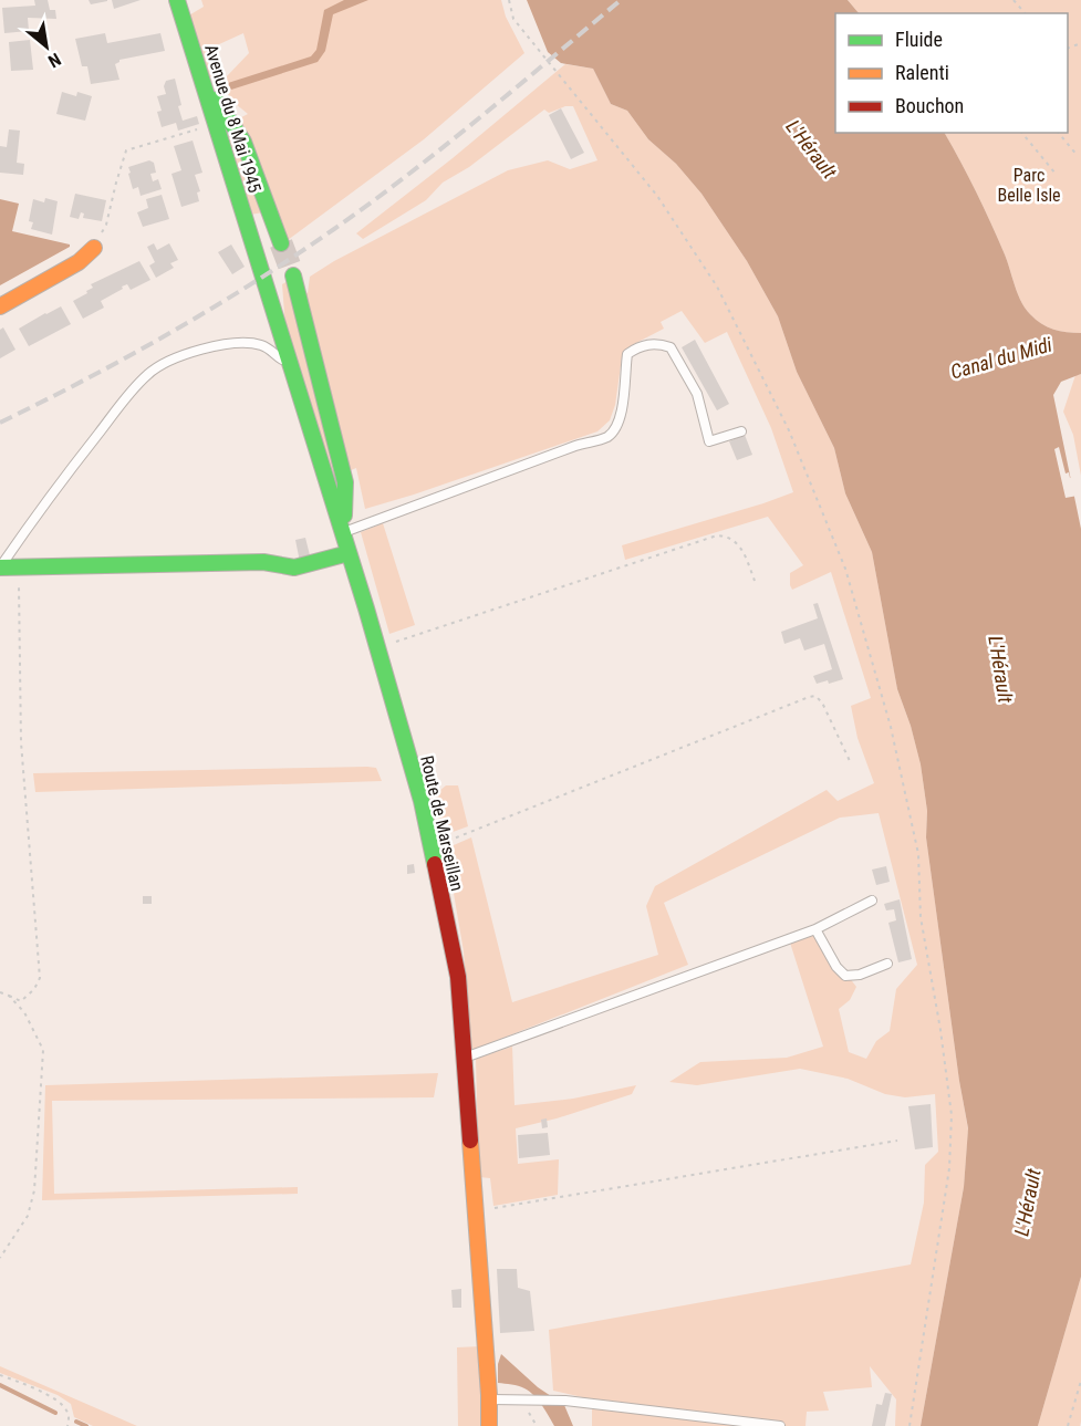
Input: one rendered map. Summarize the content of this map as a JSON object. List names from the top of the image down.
{
  "streets": {
    "main road": ["Avenue du 8 Mai 1945", "Route de Marseillan"]
  },
  "crossings": [
    ["Avenue du 8 Mai 1945", "Route de Marseillan"]
  ],
  "water": ["L'Hérault", "Canal du Midi"],
  "parks": ["Parc Belle Isle"],
  "legend": ["Fluide", "Ralenti", "Bouchon"],
  "north": "bottom right"
}
